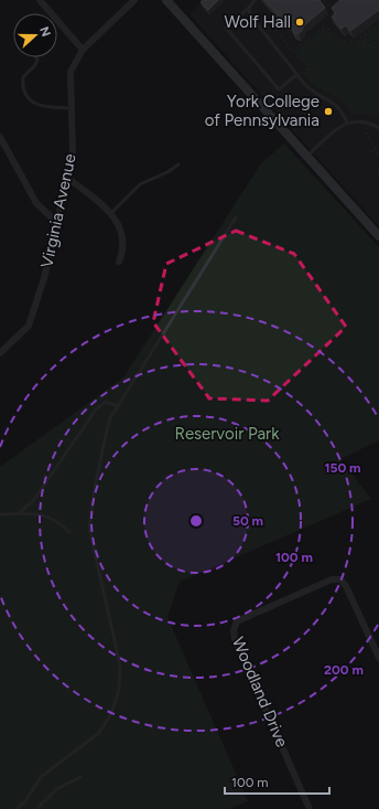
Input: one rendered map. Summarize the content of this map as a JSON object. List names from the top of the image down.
{
  "streets": {
    "street": ["Virginia Avenue", "Woodland Drive"]
  },
  "parks": ["Reservoir Park"],
  "places": ["Wolf Hall", "York College of Pennsylvania"],
  "scale_bar": "100 m",
  "north": "right",
  "rings": [
    "150 m",
    "50 m",
    "100 m",
    "200 m"
  ]
}
